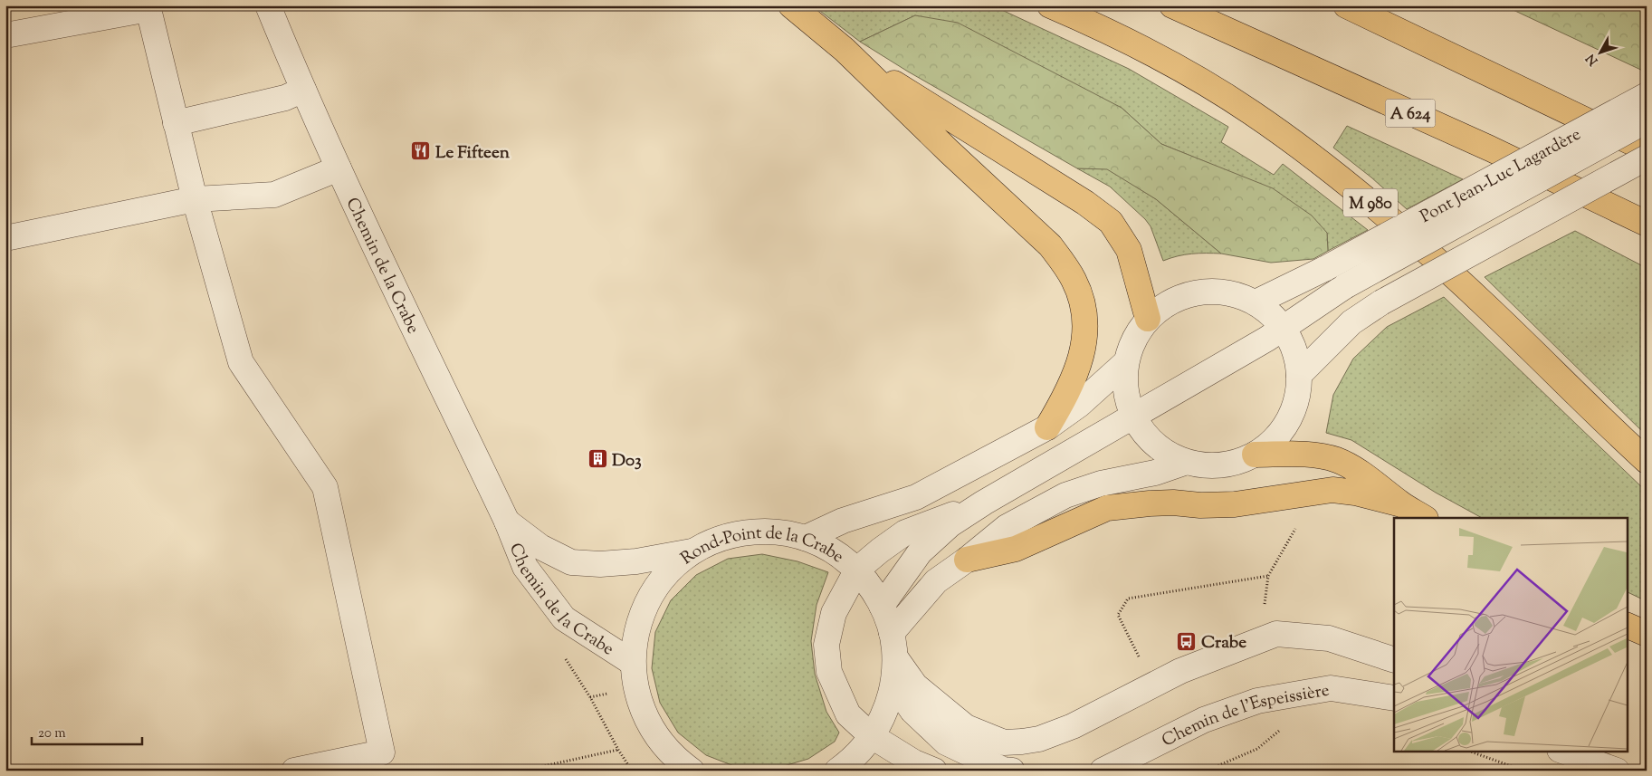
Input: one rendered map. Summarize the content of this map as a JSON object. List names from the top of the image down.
{
  "streets": {
    "highway": ["A 624", "M 980"],
    "street": [
      "Pont Jean-Luc Lagardère",
      "Chemin de la Crabe",
      "Rond-Point de la Crabe",
      "Chemin de l'Espeissière"
    ]
  },
  "crossings": [
    ["Chemin de la Crabe", "Rond-Point de la Crabe"]
  ],
  "places": {
    "restaurant": ["Le Fifteen"],
    "building": ["D03"],
    "bus stop": ["Crabe"]
  },
  "scale_bar": "20 m",
  "north": "bottom left"
}
